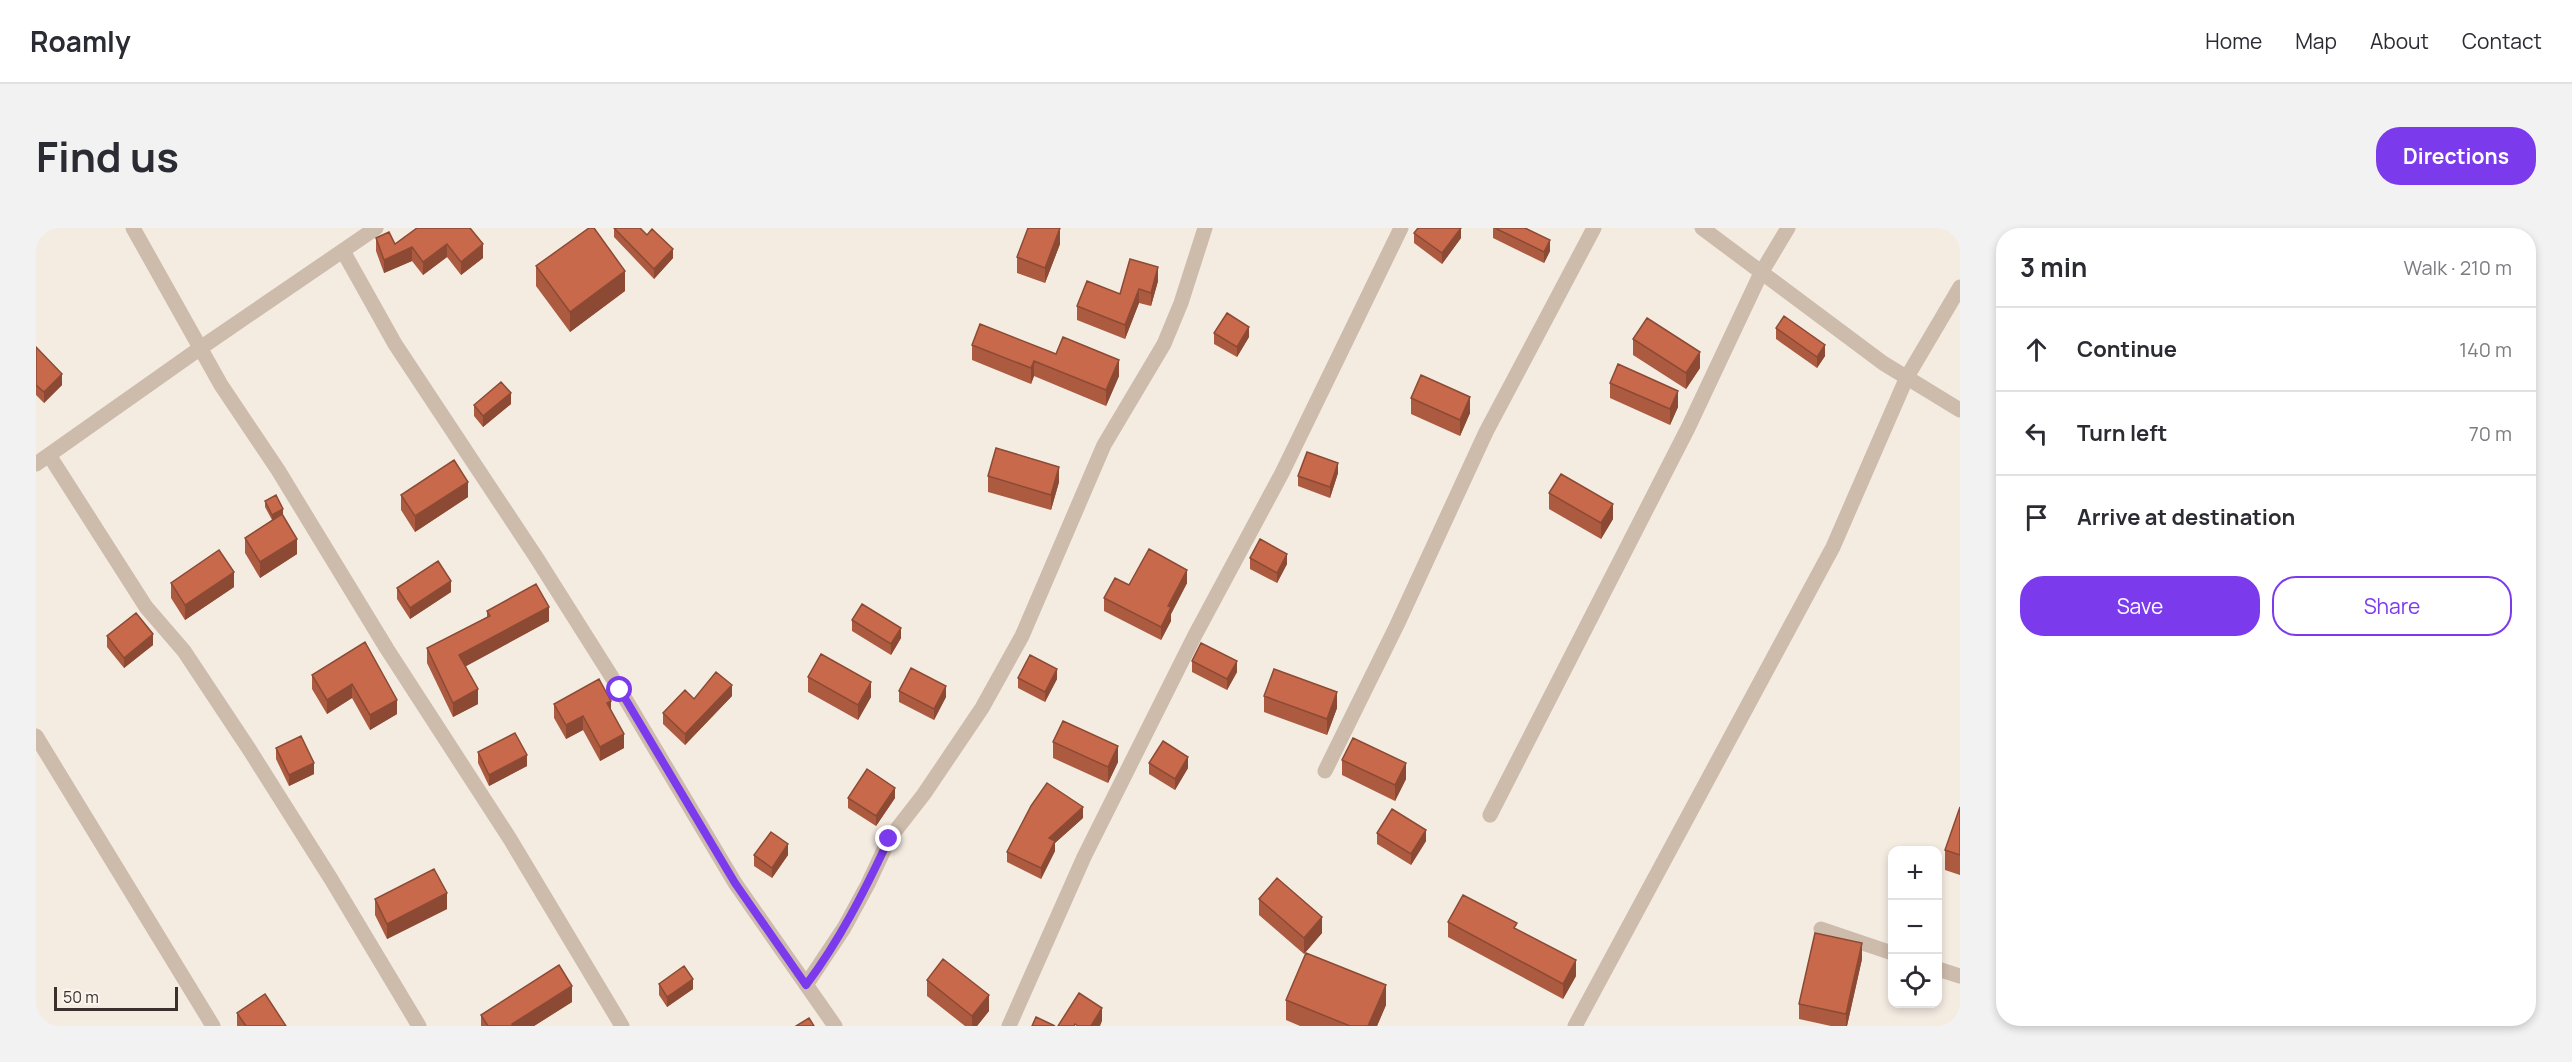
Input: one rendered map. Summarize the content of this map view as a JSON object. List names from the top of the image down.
{
  "scale_bar": "50 m",
  "page": {
    "header": "Roamly",
    "nav": [
      "Home",
      "Map",
      "About",
      "Contact"
    ],
    "title": "Find us",
    "buttons": [
      "Directions",
      ["Save", "Share"]
    ],
    "heading": ["3 min", "Walk · 210 m"],
    "list": [
      ["Continue", "140 m"],
      ["Turn left", "70 m"],
      "Arrive at destination"
    ],
    "map_buttons": ["+", "−"],
    "scale": "50 m"
  }
}
